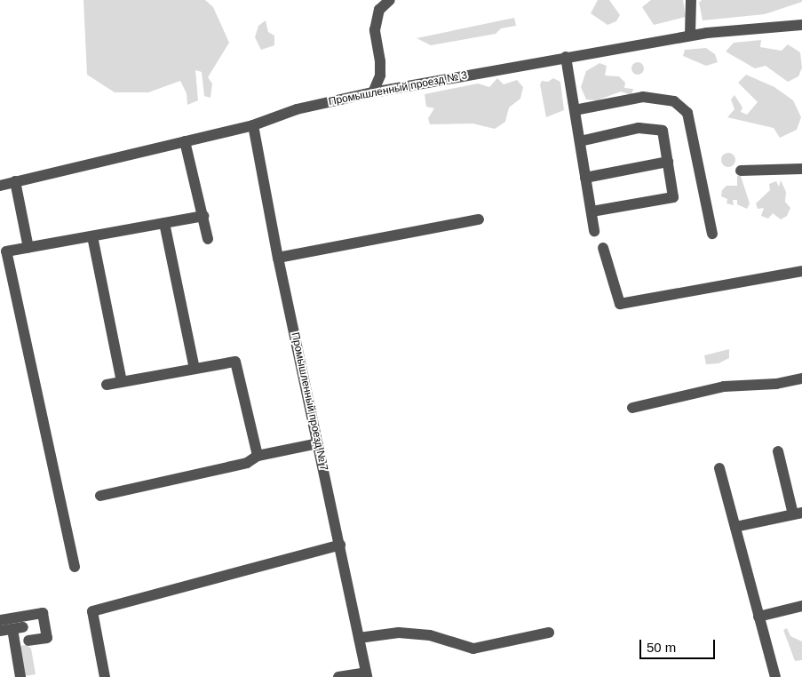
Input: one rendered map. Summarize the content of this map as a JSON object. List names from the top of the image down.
{
  "streets": {
    "street": ["Промышленный проезд № 3", "Промышленный проезд № 7"]
  },
  "crossings": [
    ["Промышленный проезд № 3", "Промышленный проезд № 7"]
  ],
  "scale_bar": "50 m"
}
